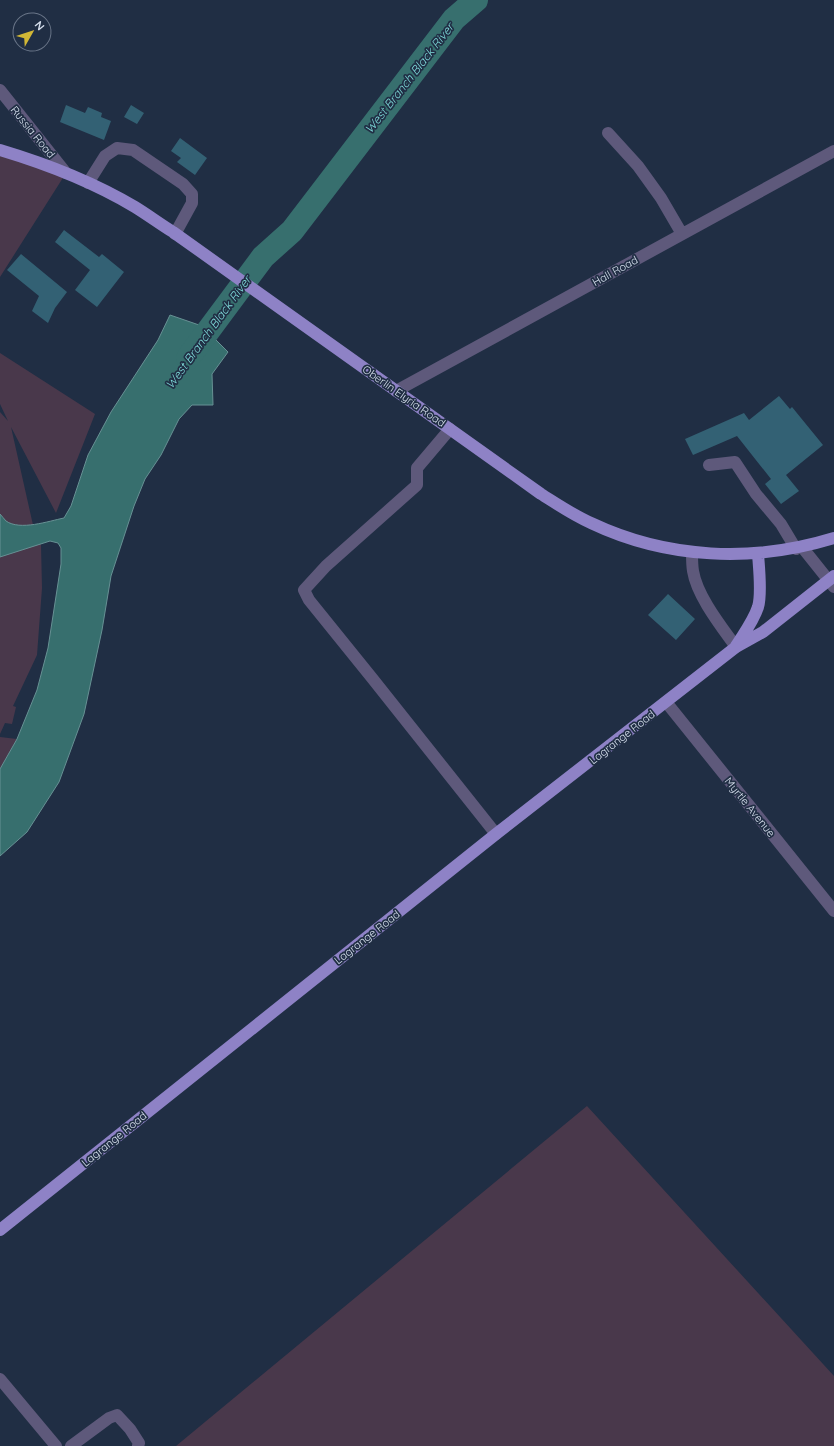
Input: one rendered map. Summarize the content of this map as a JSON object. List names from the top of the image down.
{
  "streets": {
    "main road": ["Oberlin Elyria Road", "Lagrange Road"],
    "street": ["Russia Road", "Hall Road", "Myrtle Avenue"]
  },
  "crossings": [
    ["Russia Road", "Oberlin Elyria Road"],
    ["Hall Road", "Oberlin Elyria Road"],
    ["Oberlin Elyria Road", "Lagrange Road"],
    ["Lagrange Road", "Myrtle Avenue"]
  ],
  "water": ["West Branch Black River"],
  "north": "top right"
}
